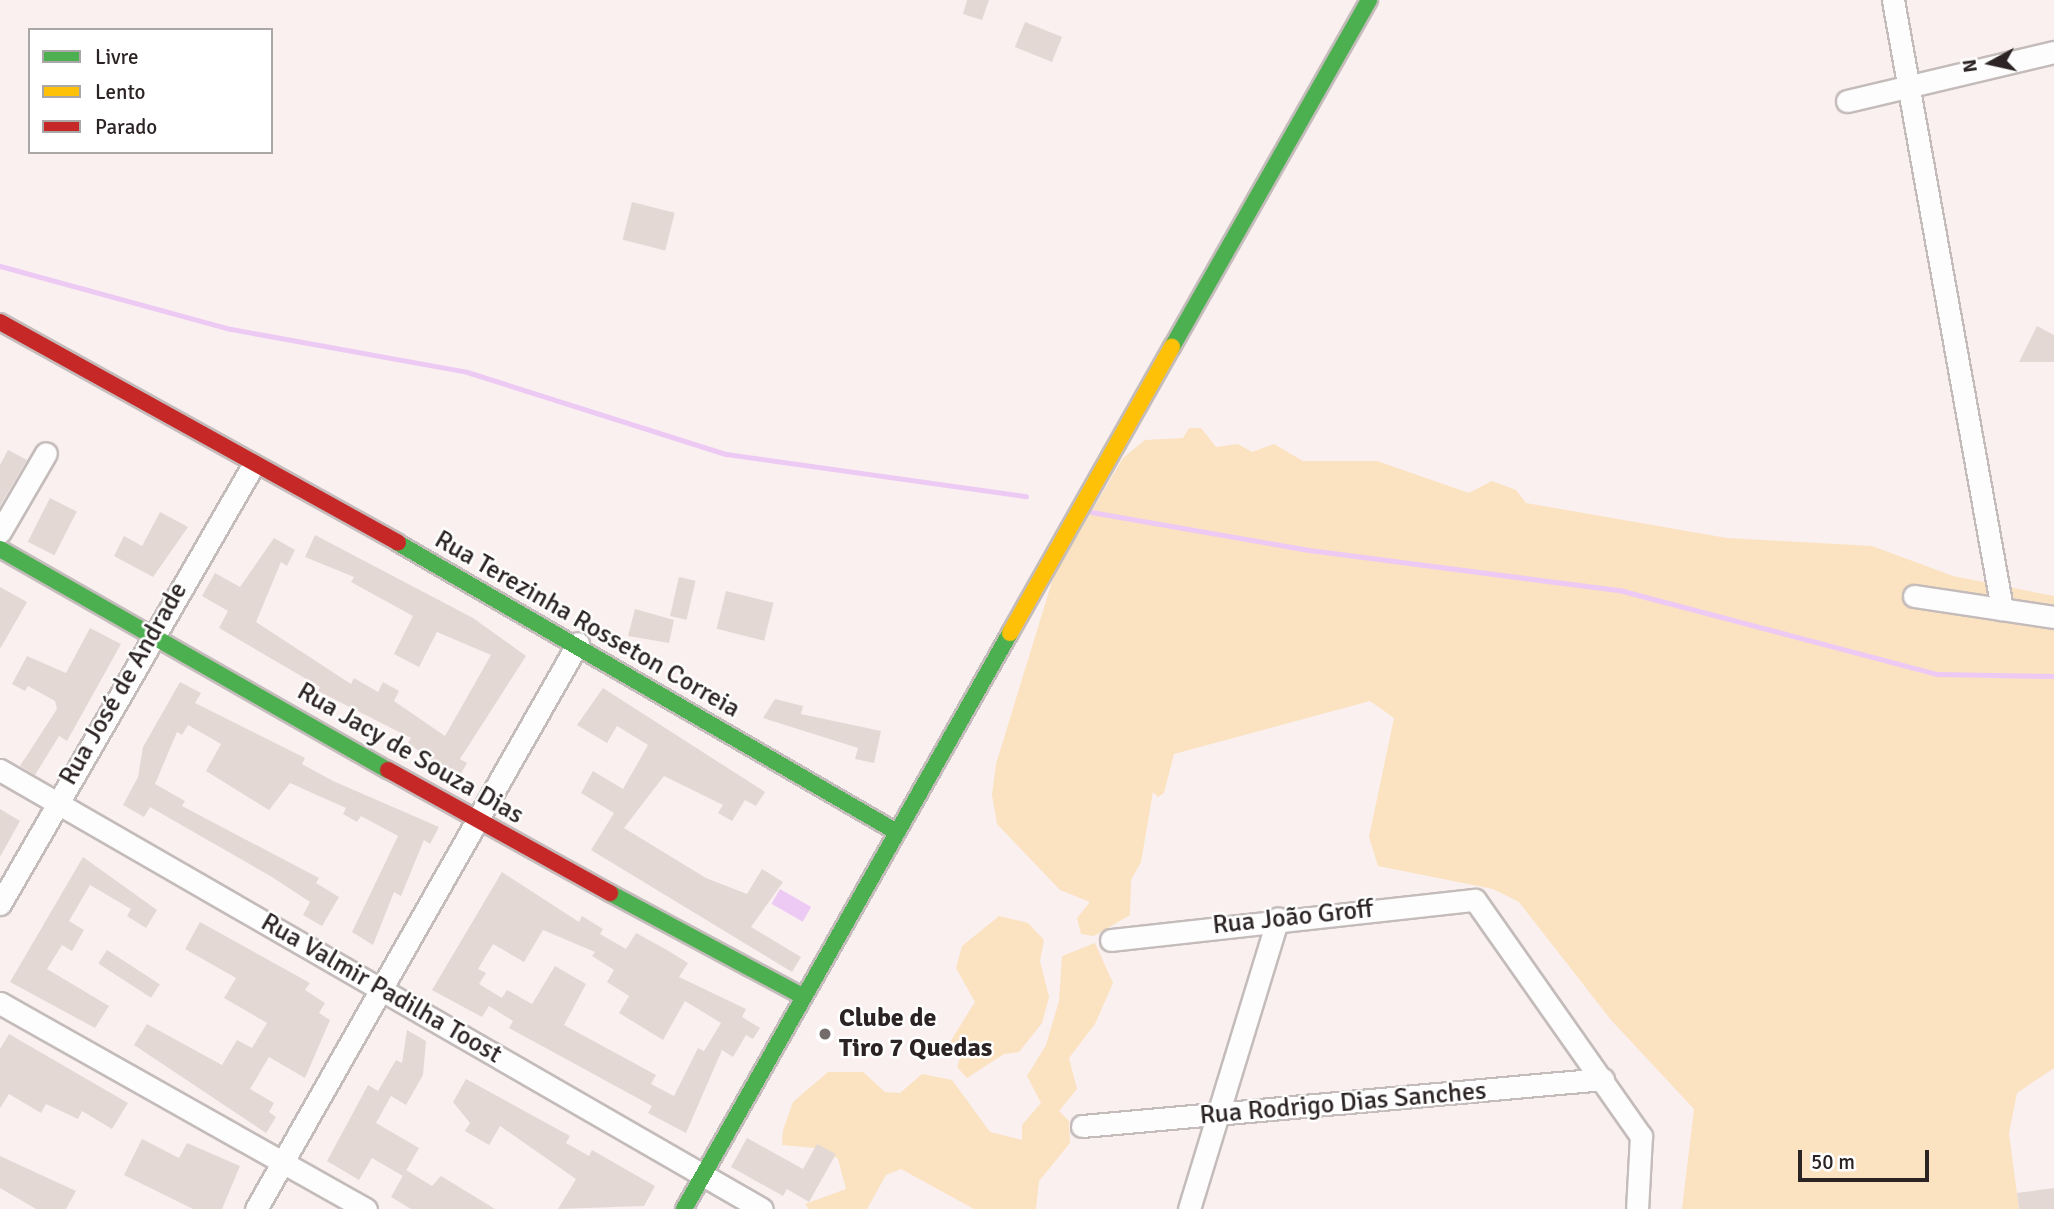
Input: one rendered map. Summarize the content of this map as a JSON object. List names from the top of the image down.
{
  "streets": {
    "street": [
      "Rua Terezinha Rosseton Correia",
      "Rua José de Andrade",
      "Rua Jacy de Souza Dias",
      "Rua João Groff",
      "Rua Valmir Padilha Toost",
      "Rua Rodrigo Dias Sanches"
    ]
  },
  "crossings": [
    ["Rua Terezinha Rosseton Correia", "Rua José de Andrade"],
    ["Rua José de Andrade", "Rua Jacy de Souza Dias"],
    ["Rua José de Andrade", "Rua Valmir Padilha Toost"],
    ["Rua João Groff", "Rua Rodrigo Dias Sanches"]
  ],
  "places": ["Clube de Tiro 7 Quedas"],
  "legend": ["Livre", "Lento", "Parado"],
  "scale_bar": "50 m",
  "north": "left"
}
